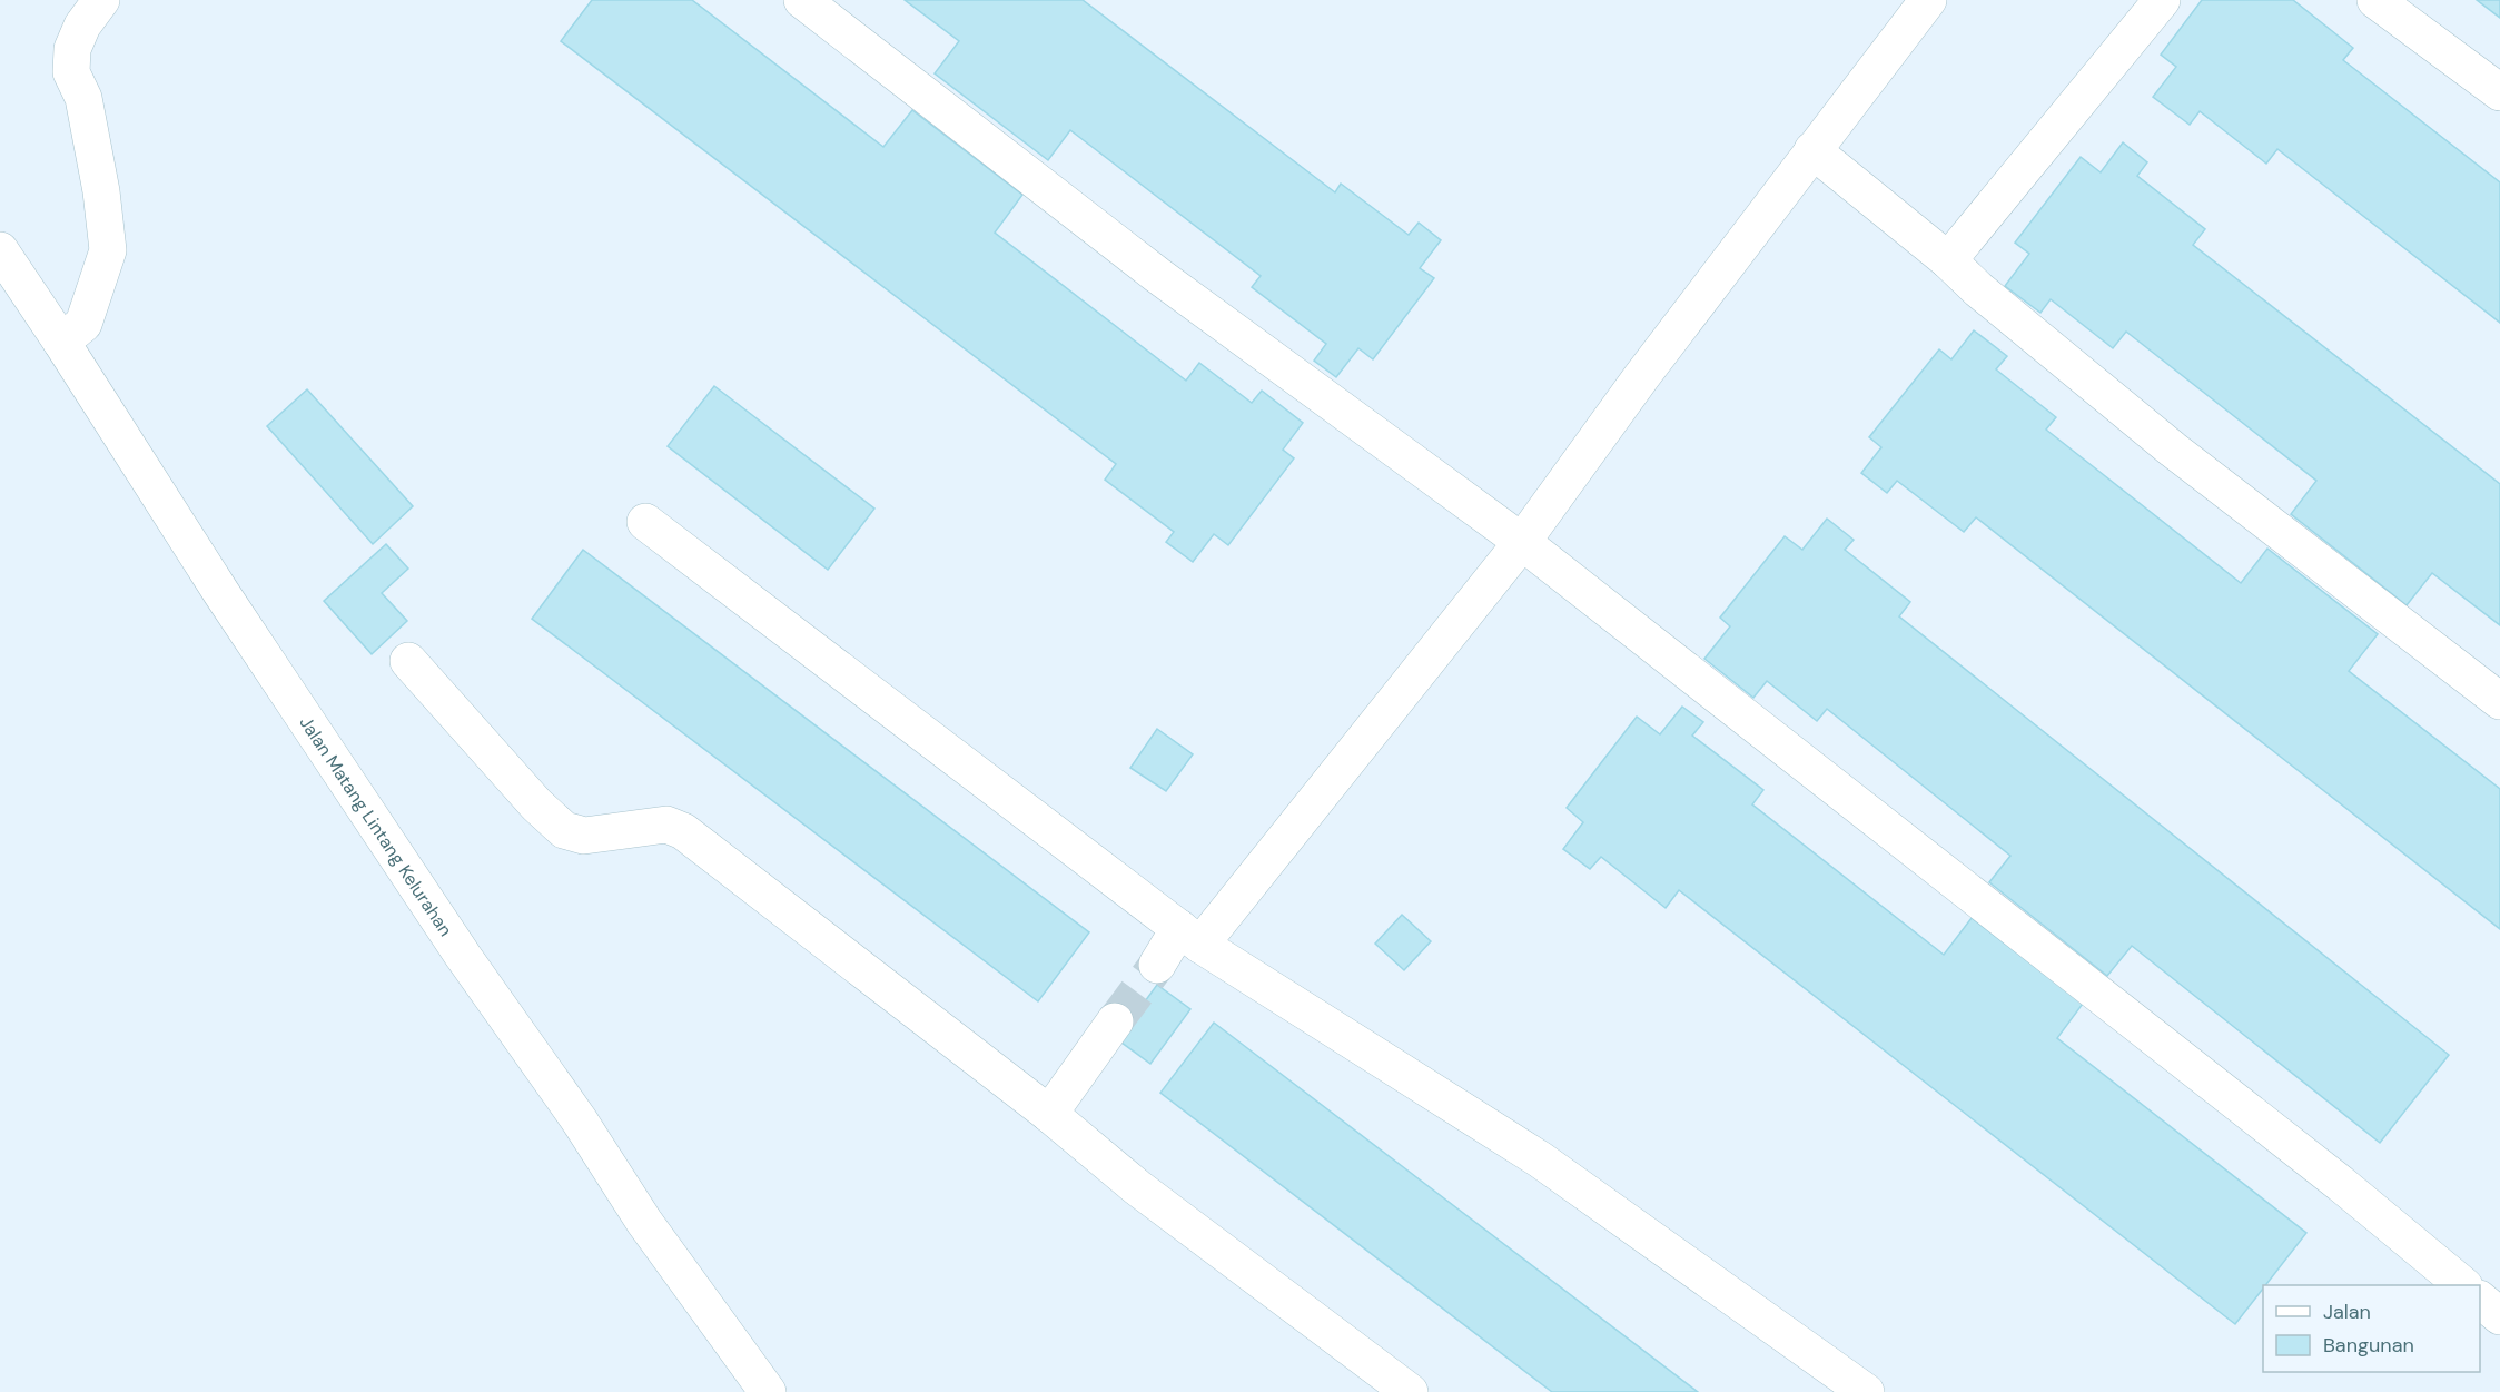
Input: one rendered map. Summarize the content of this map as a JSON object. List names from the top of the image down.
{
  "streets": {
    "lane": ["Jalan Matang Lintang Kelurahan"]
  },
  "legend": ["Jalan", "Bangunan"]
}
